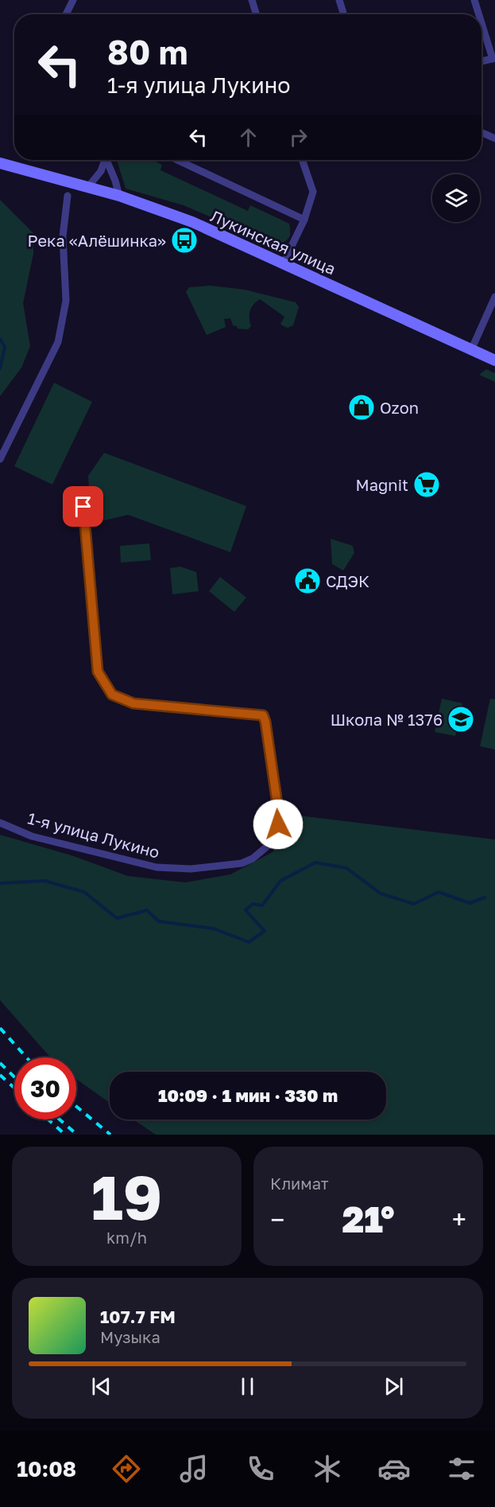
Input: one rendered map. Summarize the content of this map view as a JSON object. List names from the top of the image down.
{
  "streets": {
    "main road": ["Лукинская улица"],
    "street": ["1-я улица Лукино"]
  },
  "places": {
    "bus stop": ["Река «Алёшинка»"],
    "shop": ["Ozon"],
    "supermarket": ["Magnit"],
    "public building": ["СДЭК"],
    "school or university": ["Школа № 1376"]
  },
  "page": {
    "turn": ["80 m", "1-я улица Лукино"],
    "limit": "30",
    "trip": "10:09 · 1 мин · 330 m",
    "tile": [
      ["19", "km/h"],
      "Климат"
    ],
    "heat": ["−", "21°", "+"],
    "song": ["107.7 FM", "Музыка"],
    "tabs": "10:08"
  }
}
